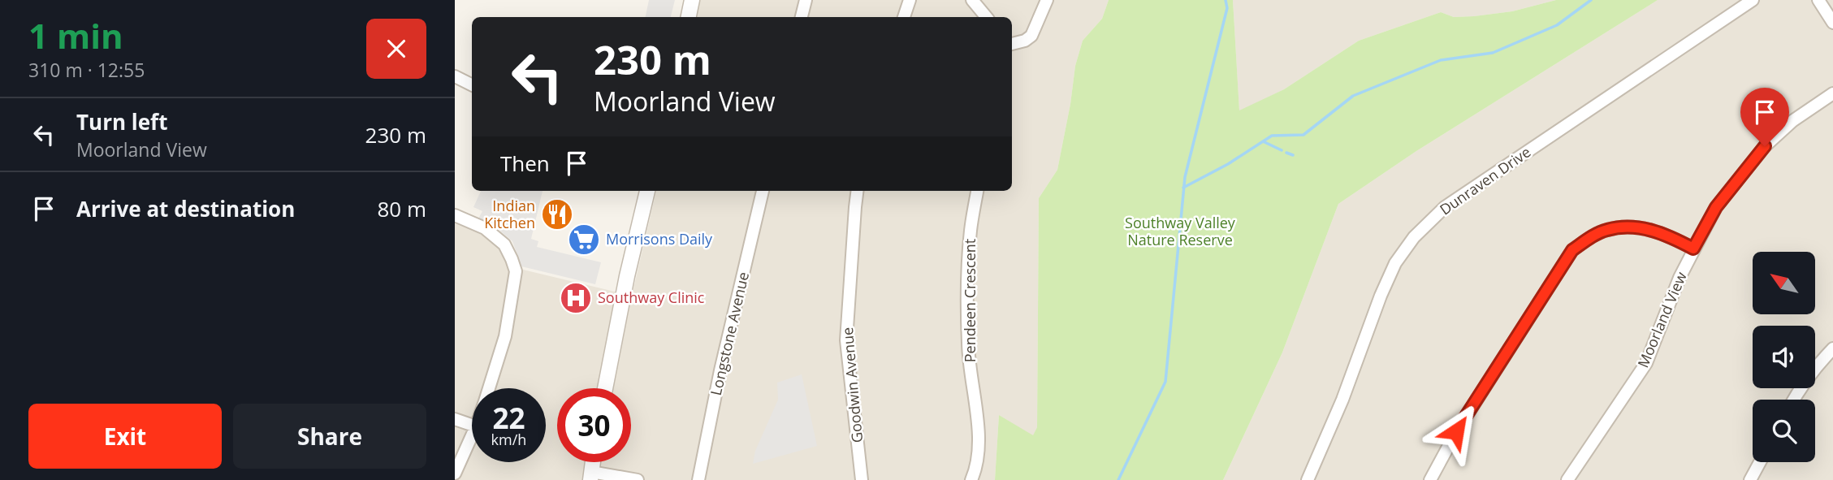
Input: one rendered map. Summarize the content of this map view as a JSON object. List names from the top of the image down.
{
  "streets": {
    "street": [
      "Dunraven Drive",
      "Pendeen Crescent",
      "Moorland View",
      "Longstone Avenue",
      "Goodwin Avenue"
    ]
  },
  "parks": ["Southway Valley Nature Reserve"],
  "places": {
    "restaurant": ["Indian Kitchen"],
    "supermarket": ["Morrisons Daily"],
    "hospital": ["Southway Clinic"]
  },
  "north": "top left",
  "page": {
    "heading": ["1 min", "310 m · 12:55"],
    "turn": ["230 m", "Moorland View"],
    "list": [
      {
        "name": "Turn left",
        "note": "Moorland View",
        "value": "230 m"
      },
      {
        "name": "Arrive at destination",
        "value": "80 m"
      }
    ],
    "then": "Then",
    "speed": "22 km/h",
    "limit": "30",
    "buttons": ["Exit", "Share"]
  }
}
